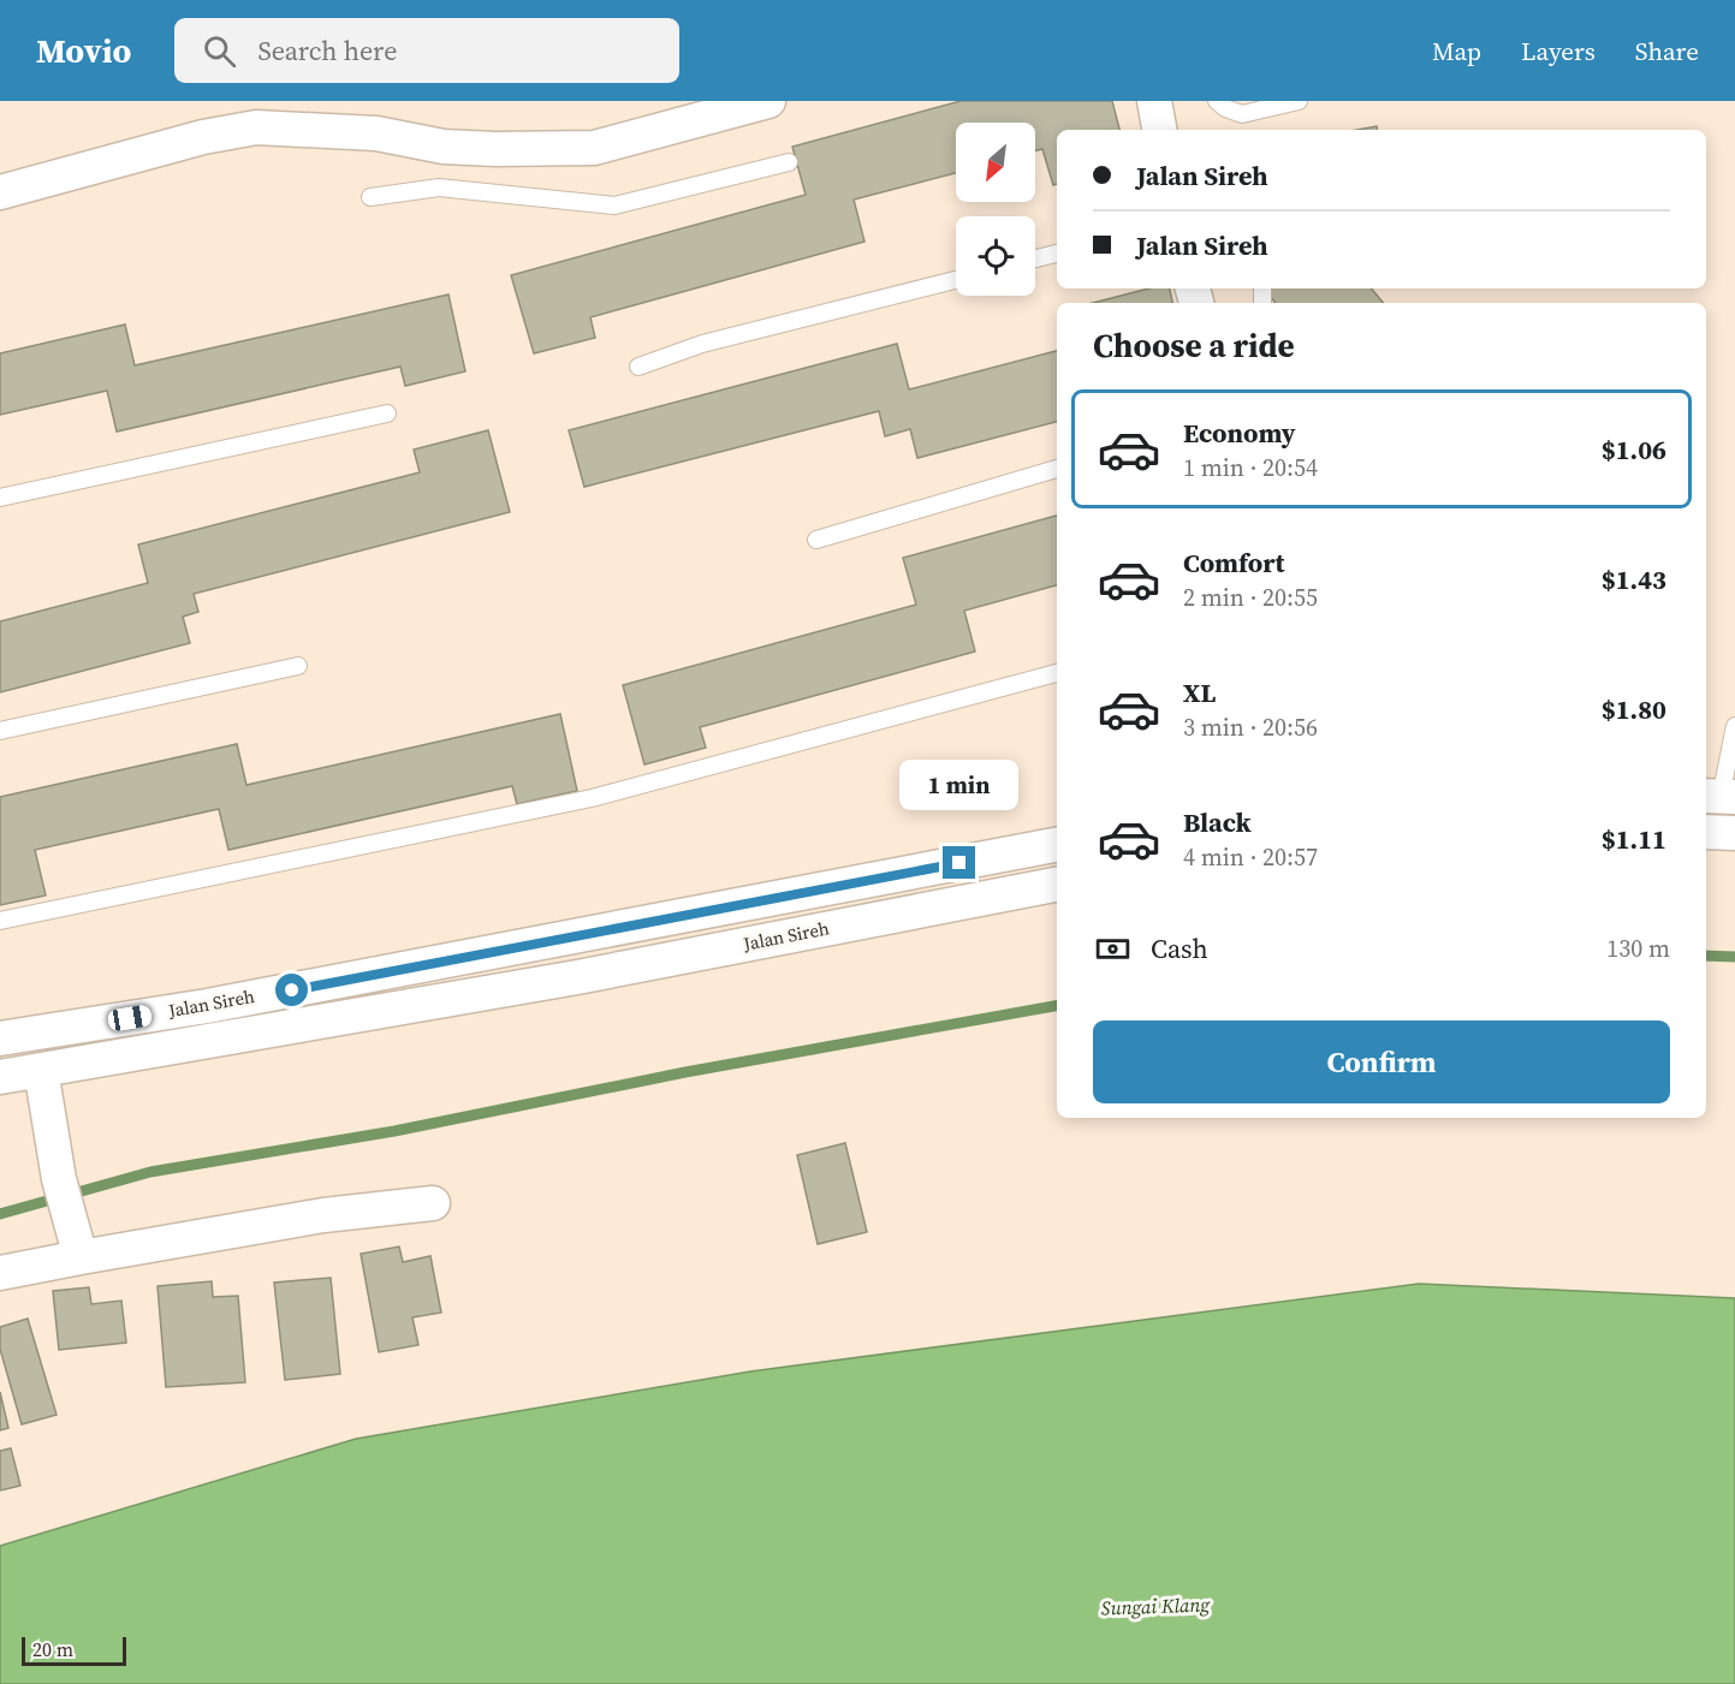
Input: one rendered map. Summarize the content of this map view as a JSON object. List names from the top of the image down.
{
  "streets": {
    "street": ["Jalan Sireh"]
  },
  "water": ["Sungai Klang"],
  "scale_bar": "20 m",
  "north": "bottom left",
  "page": {
    "header": "Movio",
    "search": "Search here",
    "nav": ["Map", "Layers", "Share"],
    "banner": ["Jalan Sireh", "Jalan Sireh"],
    "heading": "Choose a ride",
    "list": [
      {
        "name": "Economy",
        "note": "1 min · 20:54",
        "value": "$1.06"
      },
      {
        "name": "Comfort",
        "note": "2 min · 20:55",
        "value": "$1.43"
      },
      {
        "name": "XL",
        "note": "3 min · 20:56",
        "value": "$1.80"
      },
      {
        "name": "Black",
        "note": "4 min · 20:57",
        "value": "$1.11"
      }
    ],
    "bubble": "1 min",
    "pay": ["Cash", "130 m"],
    "buttons": "Confirm",
    "scale": "20 m"
  }
}
